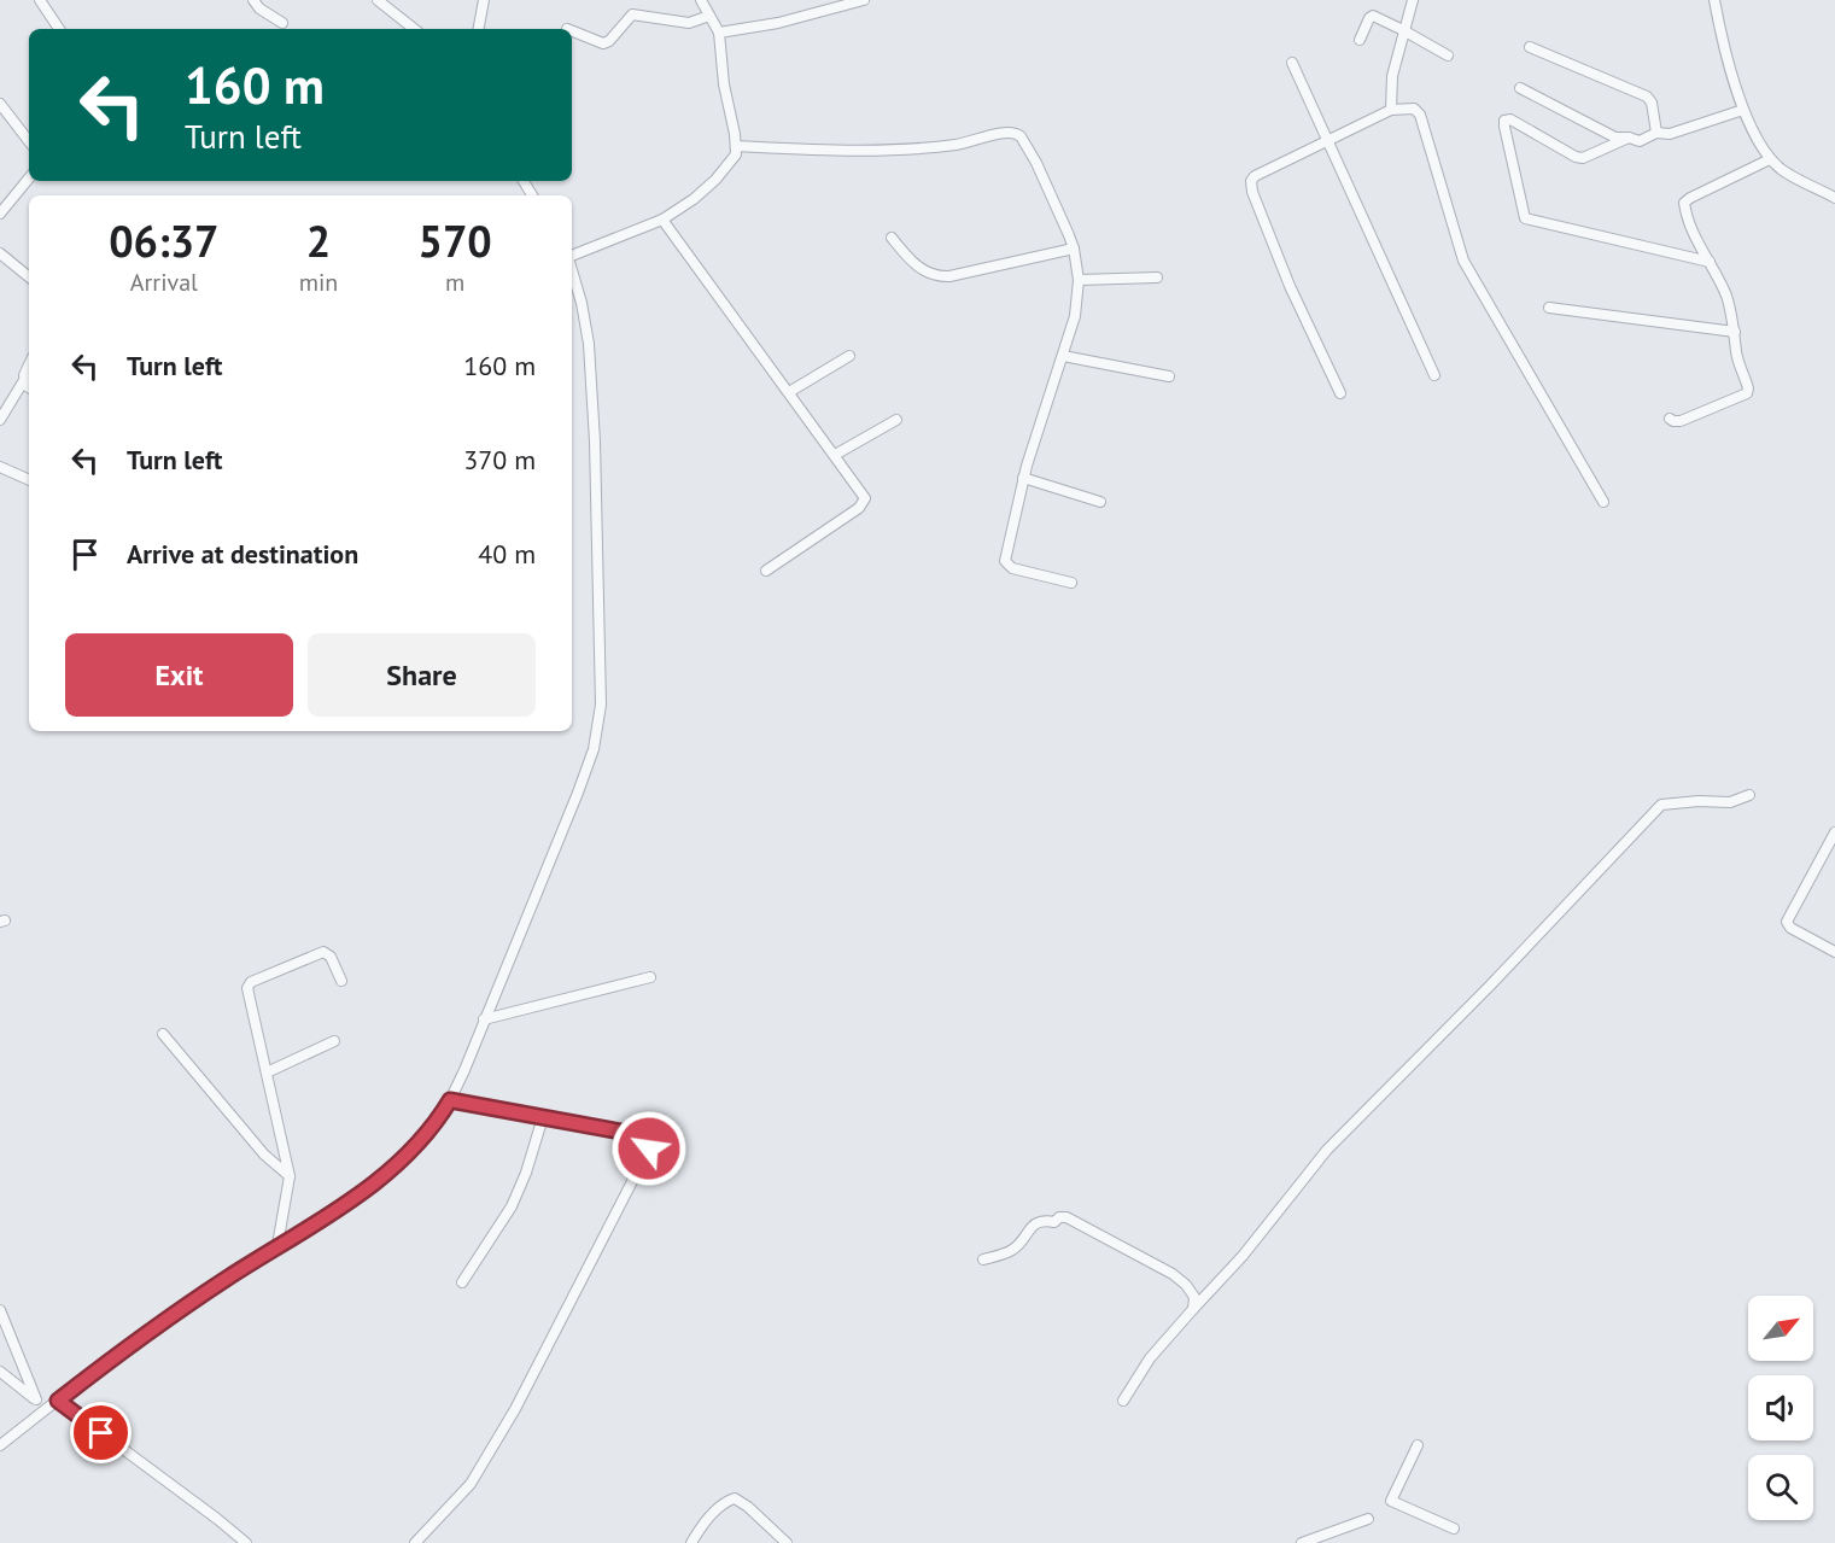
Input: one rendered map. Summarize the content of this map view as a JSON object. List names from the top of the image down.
{
  "north": "top right",
  "page": {
    "turn": ["160 m", "Turn left"],
    "eta": [
      "06:37",
      "Arrival",
      "2",
      "min",
      "570",
      "m"
    ],
    "list": [
      {
        "name": "Turn left",
        "value": "160 m"
      },
      {
        "name": "Turn left",
        "value": "370 m"
      },
      {
        "name": "Arrive at destination",
        "value": "40 m"
      }
    ],
    "buttons": ["Exit", "Share"]
  }
}
